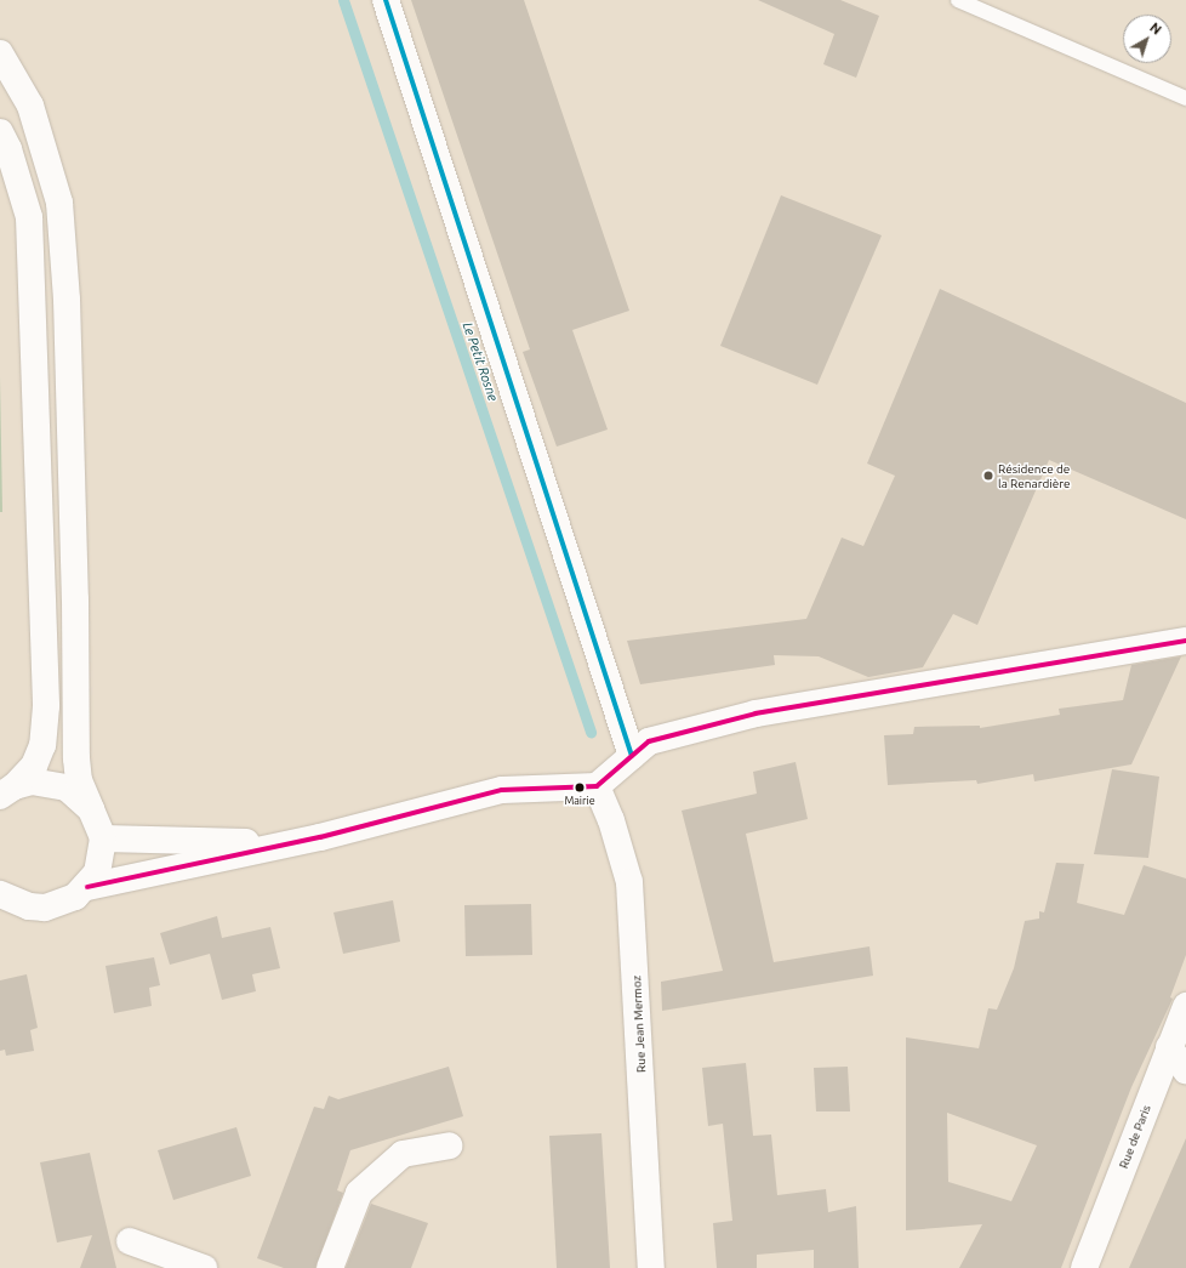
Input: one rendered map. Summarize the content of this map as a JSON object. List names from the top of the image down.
{
  "streets": {
    "main road": ["Rue Jean Mermoz", "Rue de Paris"]
  },
  "water": ["Le Petit Rosne"],
  "places": ["Résidence de la Renardière", "Mairie"],
  "north": "top right"
}
